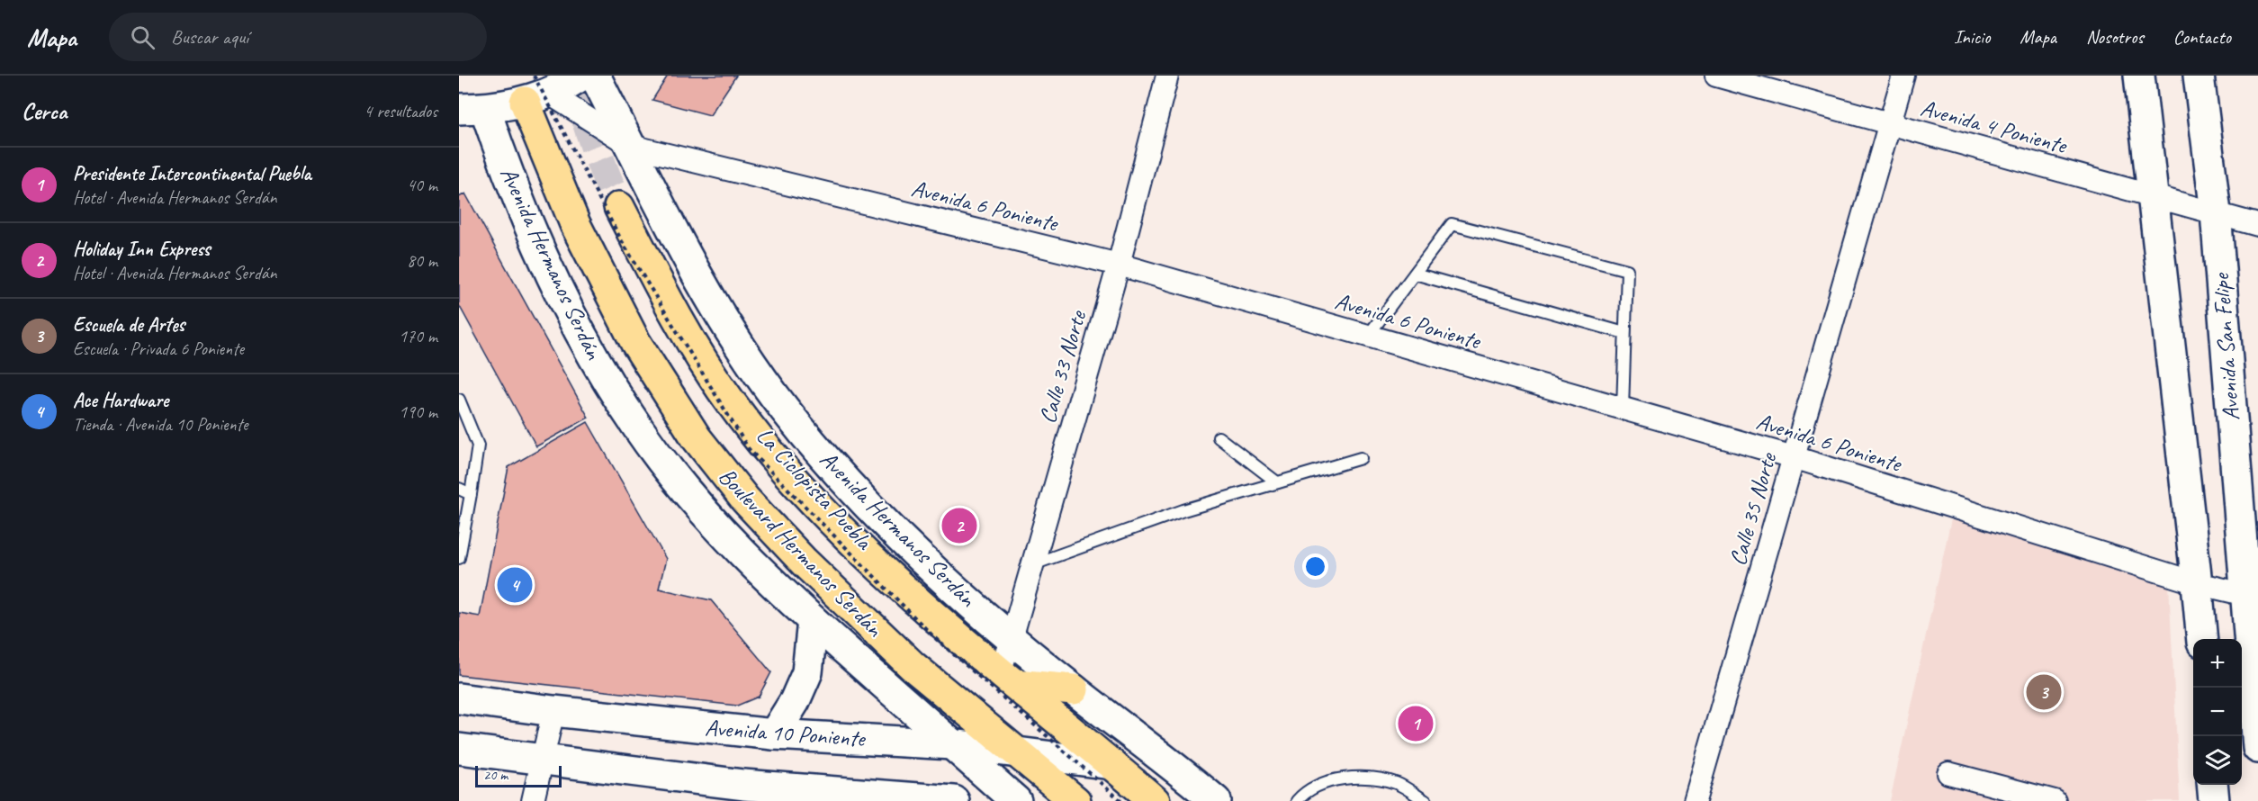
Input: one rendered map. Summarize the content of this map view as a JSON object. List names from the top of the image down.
{
  "streets": {
    "main road": [
      "Avenida Hermanos Serdán",
      "Avenida San Felipe",
      "Boulevard Hermanos Serdán",
      "Avenida 10 Poniente"
    ],
    "street": [
      "Avenida 4 Poniente",
      "Avenida 6 Poniente",
      "Calle 33 Norte",
      "Calle 35 Norte"
    ],
    "path": ["La Ciclopista Puebla"]
  },
  "crossings": [
    ["Avenida 4 Poniente", "Avenida San Felipe"],
    ["Avenida 4 Poniente", "Calle 35 Norte"],
    ["Avenida 6 Poniente", "Avenida Hermanos Serdán"],
    ["Avenida 6 Poniente", "Avenida San Felipe"],
    ["Avenida 6 Poniente", "Calle 33 Norte"],
    ["Avenida 6 Poniente", "La Ciclopista Puebla"],
    ["Avenida 6 Poniente", "Calle 35 Norte"],
    ["Avenida 6 Poniente", "Boulevard Hermanos Serdán"],
    ["Avenida Hermanos Serdán", "Calle 33 Norte"],
    ["Avenida Hermanos Serdán", "Avenida 10 Poniente"],
    ["Calle 33 Norte", "Boulevard Hermanos Serdán"],
    ["La Ciclopista Puebla", "Boulevard Hermanos Serdán"],
    ["Boulevard Hermanos Serdán", "Avenida 10 Poniente"]
  ],
  "scale_bar": "20 m",
  "page": {
    "header": "Mapa",
    "search": "Buscar aquí",
    "nav": [
      "Inicio",
      "Mapa",
      "Nosotros",
      "Contacto"
    ],
    "heading": ["Cerca", "4 resultados"],
    "list": [
      {
        "mark": "1",
        "name": "Presidente Intercontinental Puebla",
        "note": "Hotel · Avenida Hermanos Serdán",
        "value": "40 m"
      },
      {
        "mark": "2",
        "name": "Holiday Inn Express",
        "note": "Hotel · Avenida Hermanos Serdán",
        "value": "80 m"
      },
      {
        "mark": "3",
        "name": "Escuela de Artes",
        "note": "Escuela · Privada 6 Poniente",
        "value": "170 m"
      },
      {
        "mark": "4",
        "name": "Ace Hardware",
        "note": "Tienda · Avenida 10 Poniente",
        "value": "190 m"
      }
    ],
    "pins": [
      "2",
      "4",
      "3",
      "1"
    ],
    "map_buttons": ["+", "−"],
    "scale": "20 m"
  }
}
